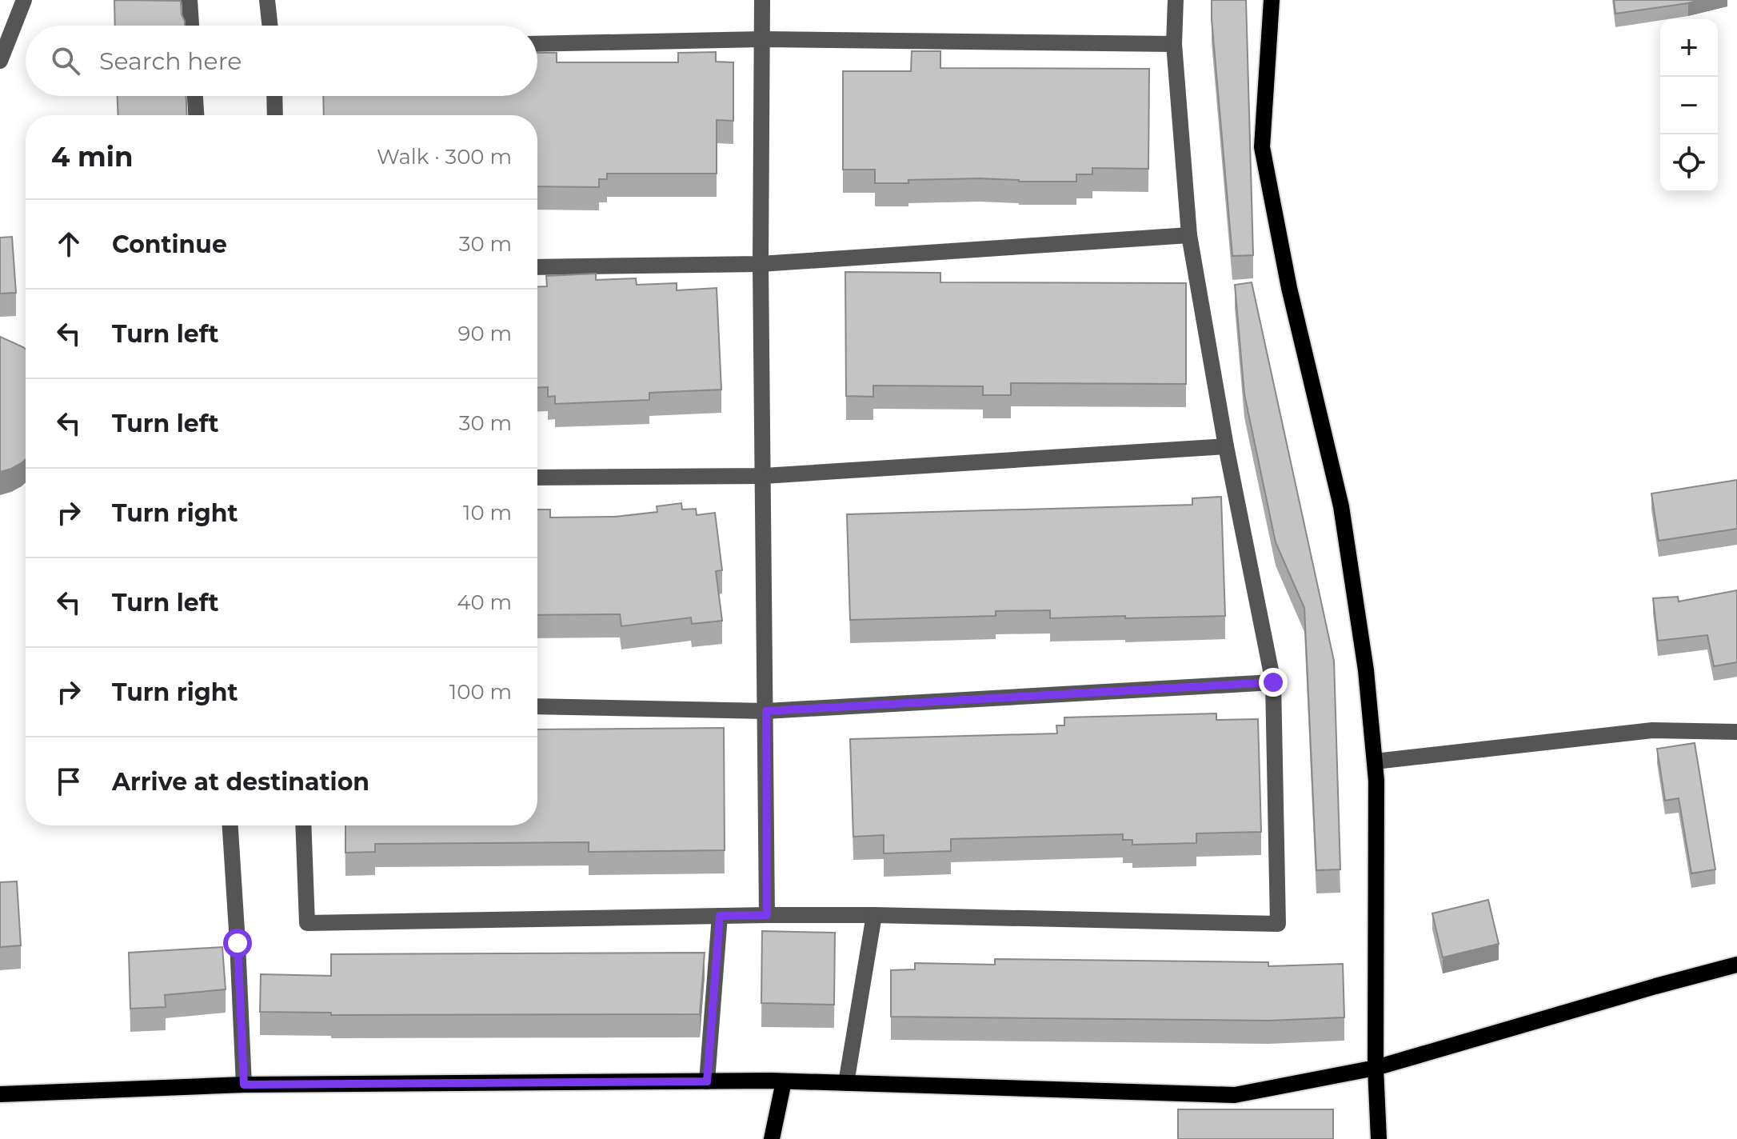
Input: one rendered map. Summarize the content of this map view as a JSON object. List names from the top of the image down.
{
  "page": {
    "map_buttons": ["+", "−"],
    "search": "Search here",
    "heading": ["4 min", "Walk · 300 m"],
    "list": [
      ["Continue", "30 m"],
      ["Turn left", "90 m"],
      ["Turn left", "30 m"],
      ["Turn right", "10 m"],
      ["Turn left", "40 m"],
      ["Turn right", "100 m"],
      "Arrive at destination"
    ]
  }
}
